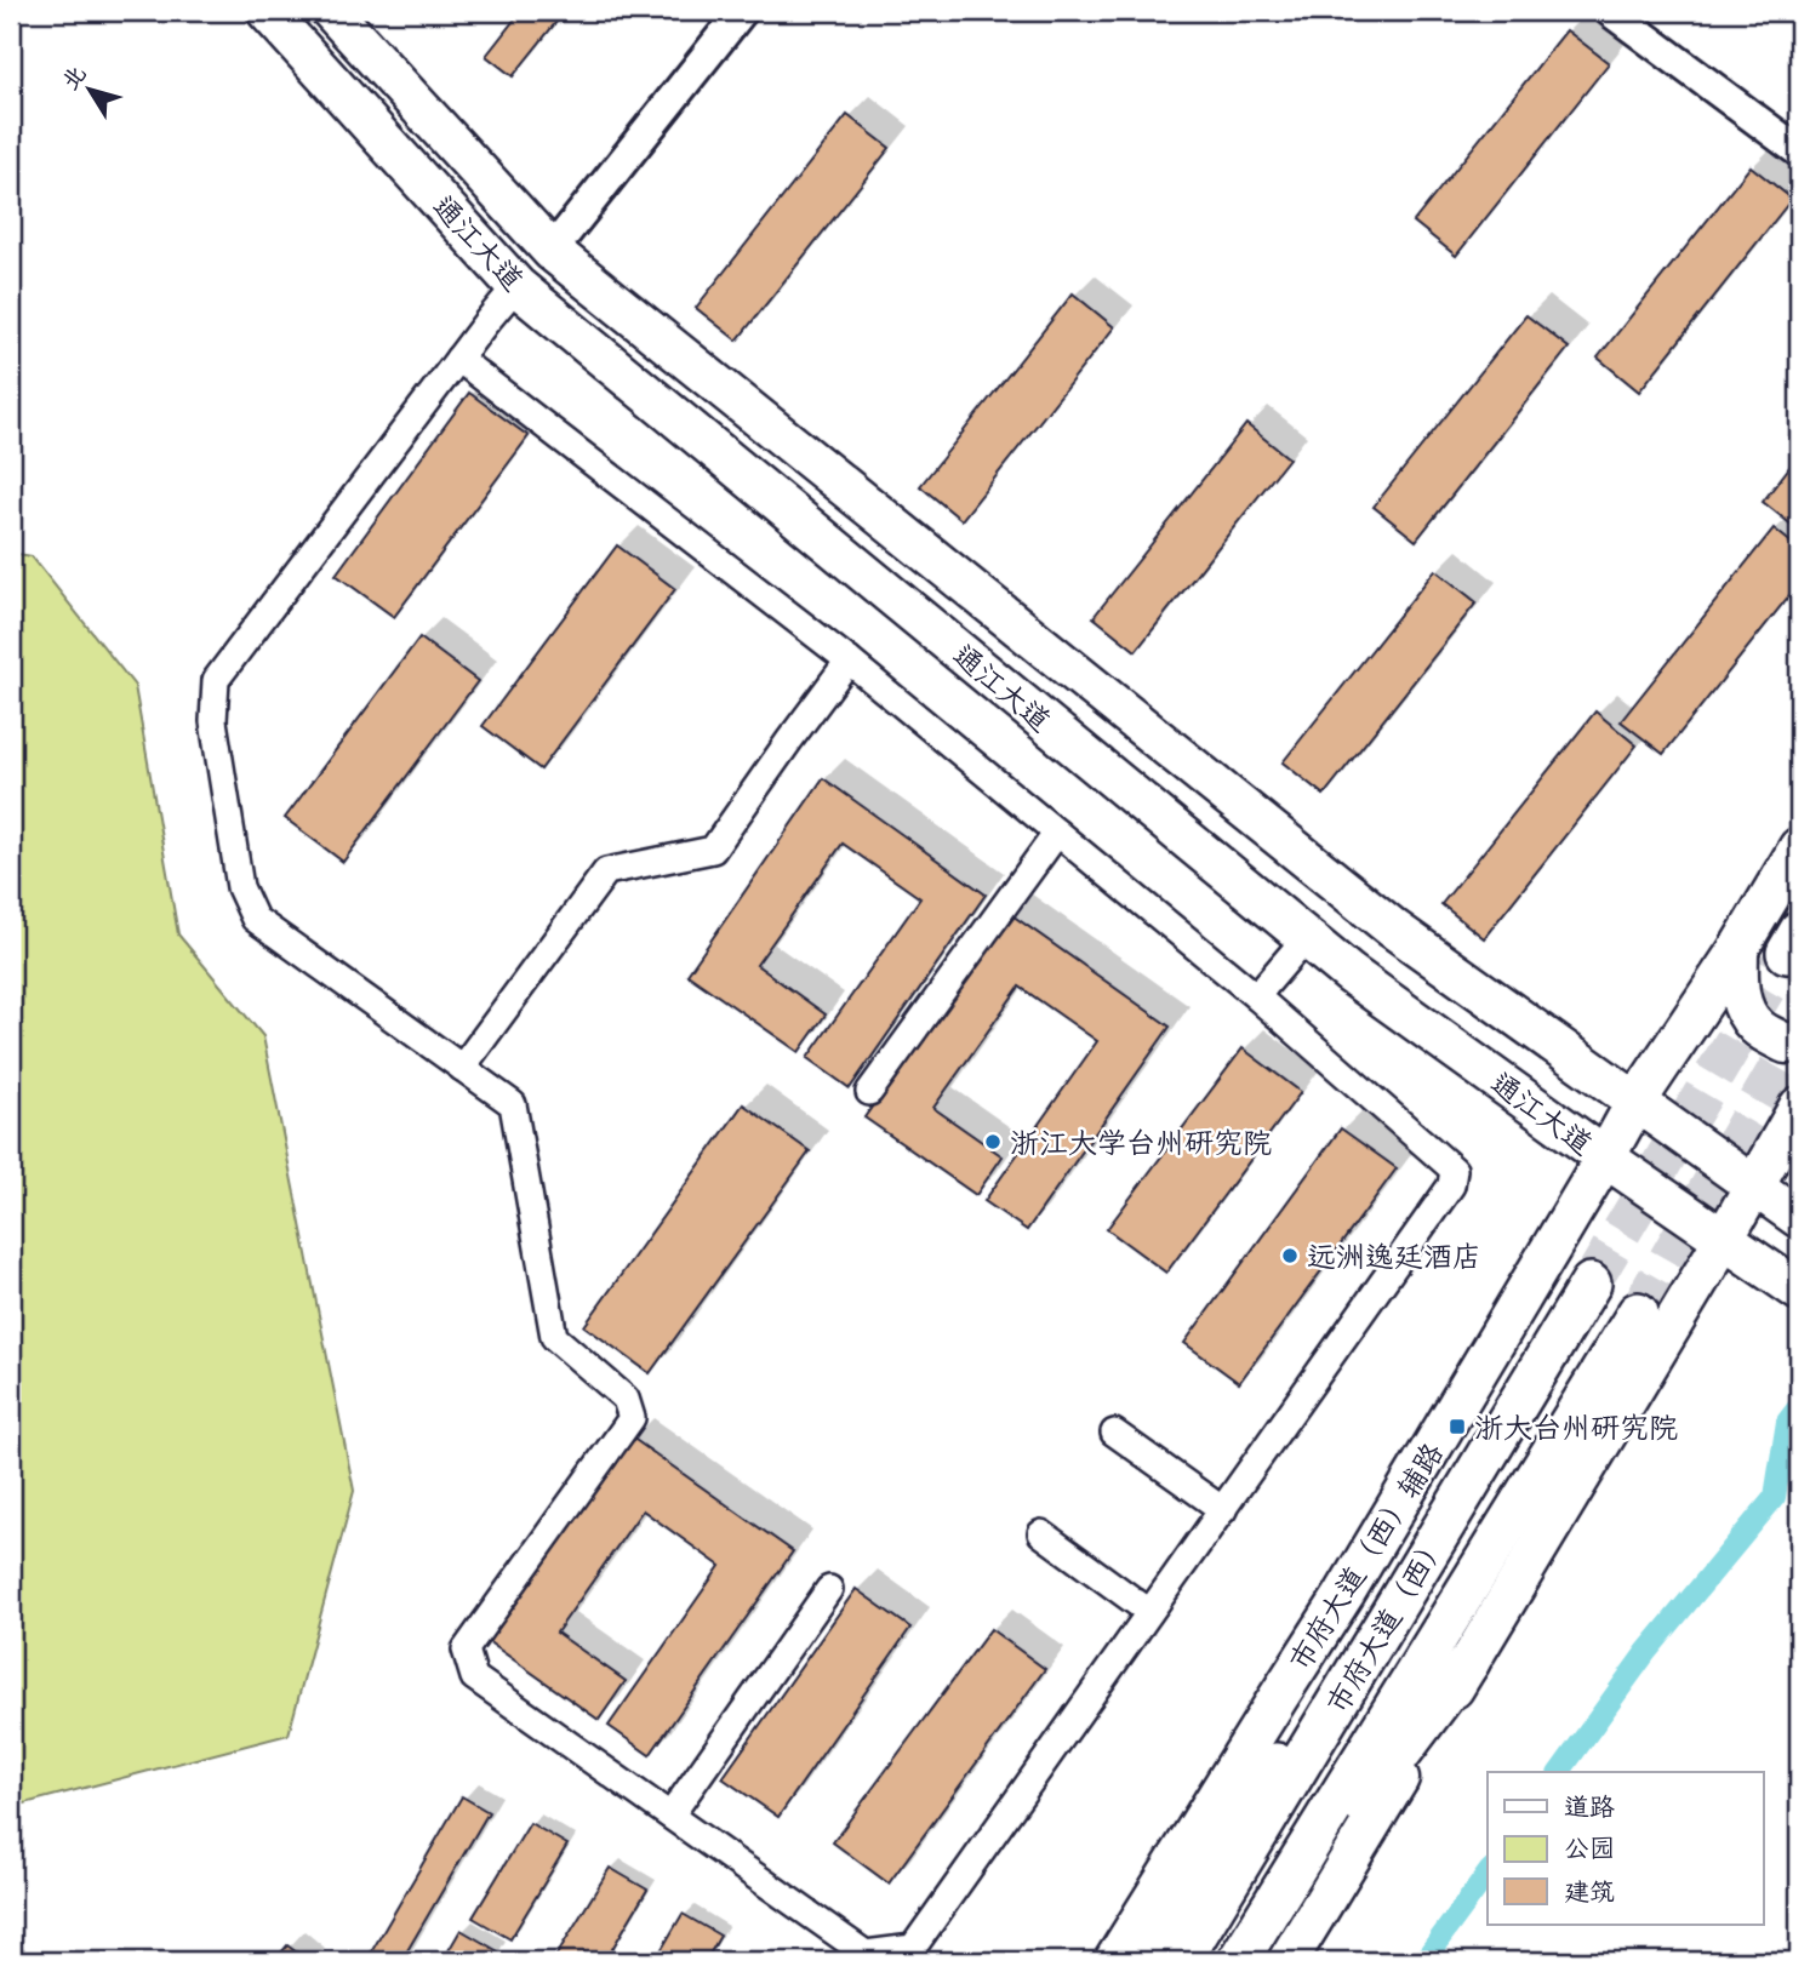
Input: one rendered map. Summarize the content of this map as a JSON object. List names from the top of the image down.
{
  "streets": {
    "highway": ["市府大道（西）"],
    "main road": ["通江大道", "市府大道（西）辅路"]
  },
  "crossings": [
    ["通江大道", "市府大道（西）辅路"]
  ],
  "places": {
    "other": ["浙江大学台州研究院", "远洲逸廷酒店"],
    "transit": ["浙大台州研究院"]
  },
  "legend": ["道路", "公园", "建筑"],
  "north": "top left"
}
